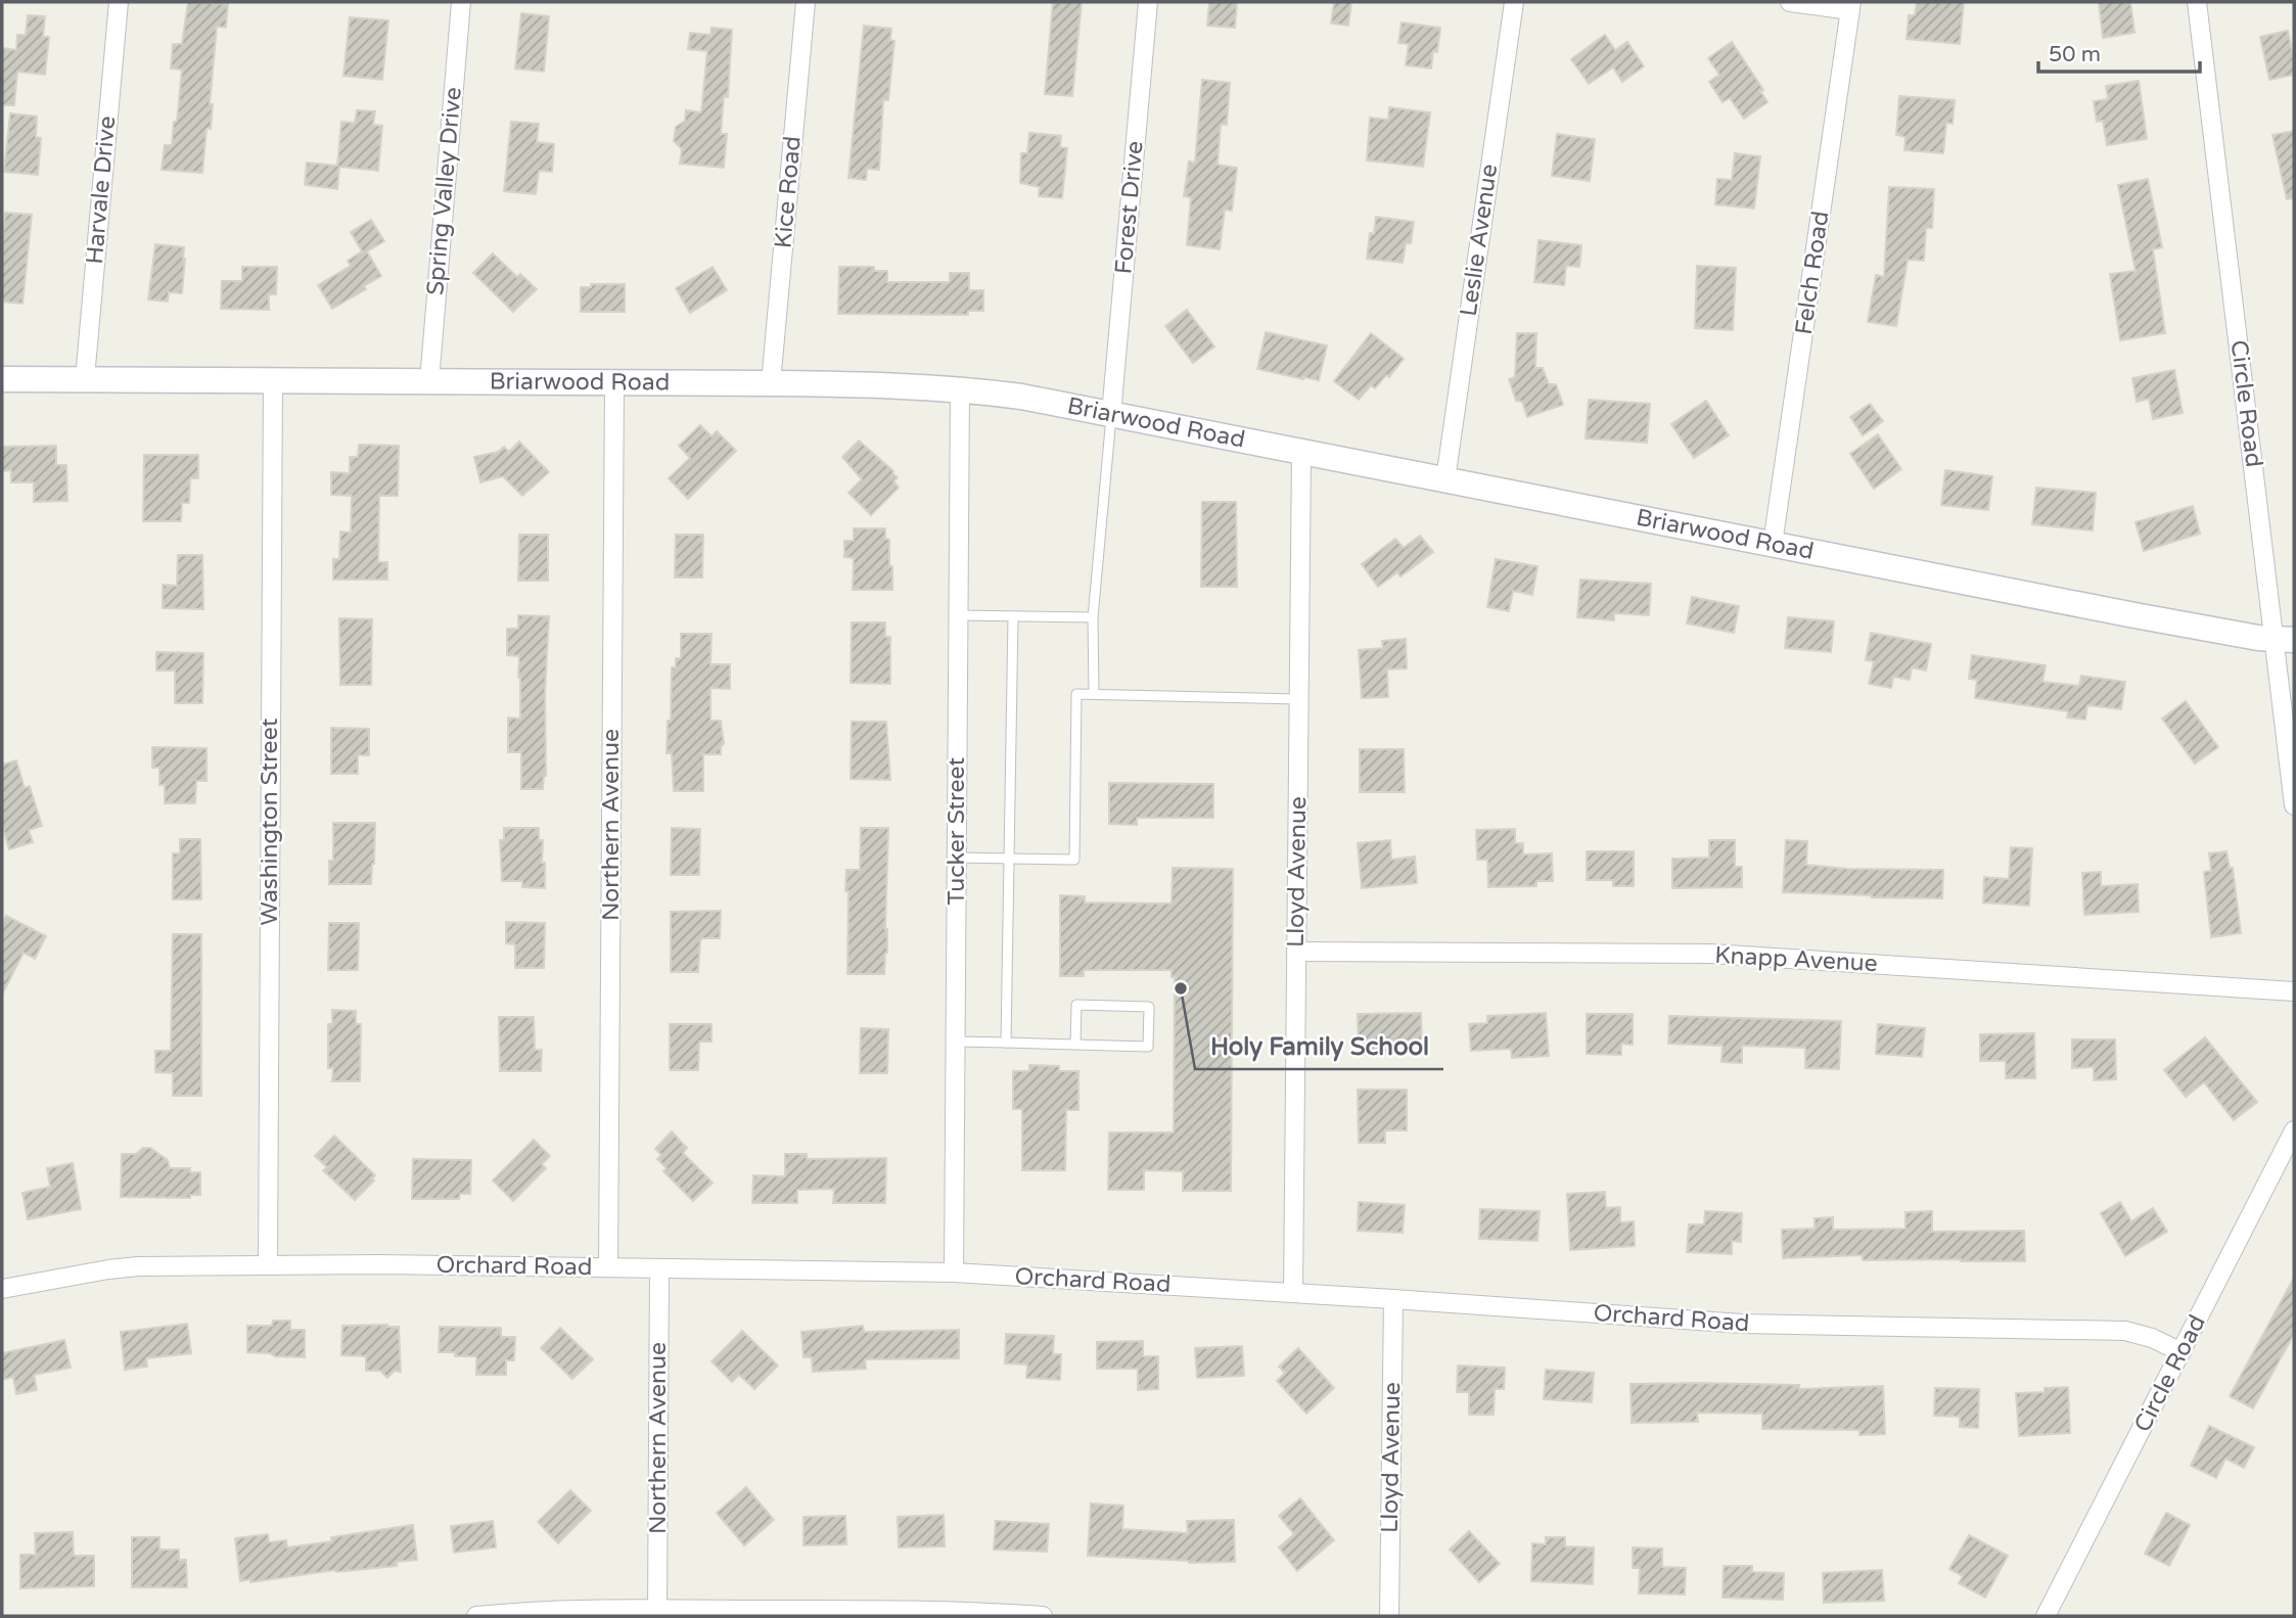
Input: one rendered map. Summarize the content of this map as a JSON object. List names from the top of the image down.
{
  "streets": {
    "street": [
      "Harvale Drive",
      "Spring Valley Drive",
      "Kice Road",
      "Forest Drive",
      "Leslie Avenue",
      "Felch Road",
      "Briarwood Road",
      "Circle Road",
      "Washington Street",
      "Northern Avenue",
      "Tucker Street",
      "Lloyd Avenue",
      "Knapp Avenue",
      "Orchard Road"
    ]
  },
  "crossings": [
    ["Harvale Drive", "Briarwood Road"],
    ["Spring Valley Drive", "Briarwood Road"],
    ["Kice Road", "Briarwood Road"],
    ["Forest Drive", "Briarwood Road"],
    ["Leslie Avenue", "Briarwood Road"],
    ["Felch Road", "Briarwood Road"],
    ["Briarwood Road", "Circle Road"],
    ["Briarwood Road", "Washington Street"],
    ["Briarwood Road", "Northern Avenue"],
    ["Briarwood Road", "Tucker Street"],
    ["Briarwood Road", "Lloyd Avenue"],
    ["Circle Road", "Orchard Road"],
    ["Washington Street", "Orchard Road"],
    ["Northern Avenue", "Orchard Road"],
    ["Tucker Street", "Orchard Road"],
    ["Lloyd Avenue", "Knapp Avenue"],
    ["Lloyd Avenue", "Orchard Road"]
  ],
  "places": ["Holy Family School"],
  "scale_bar": "50 m"
}
